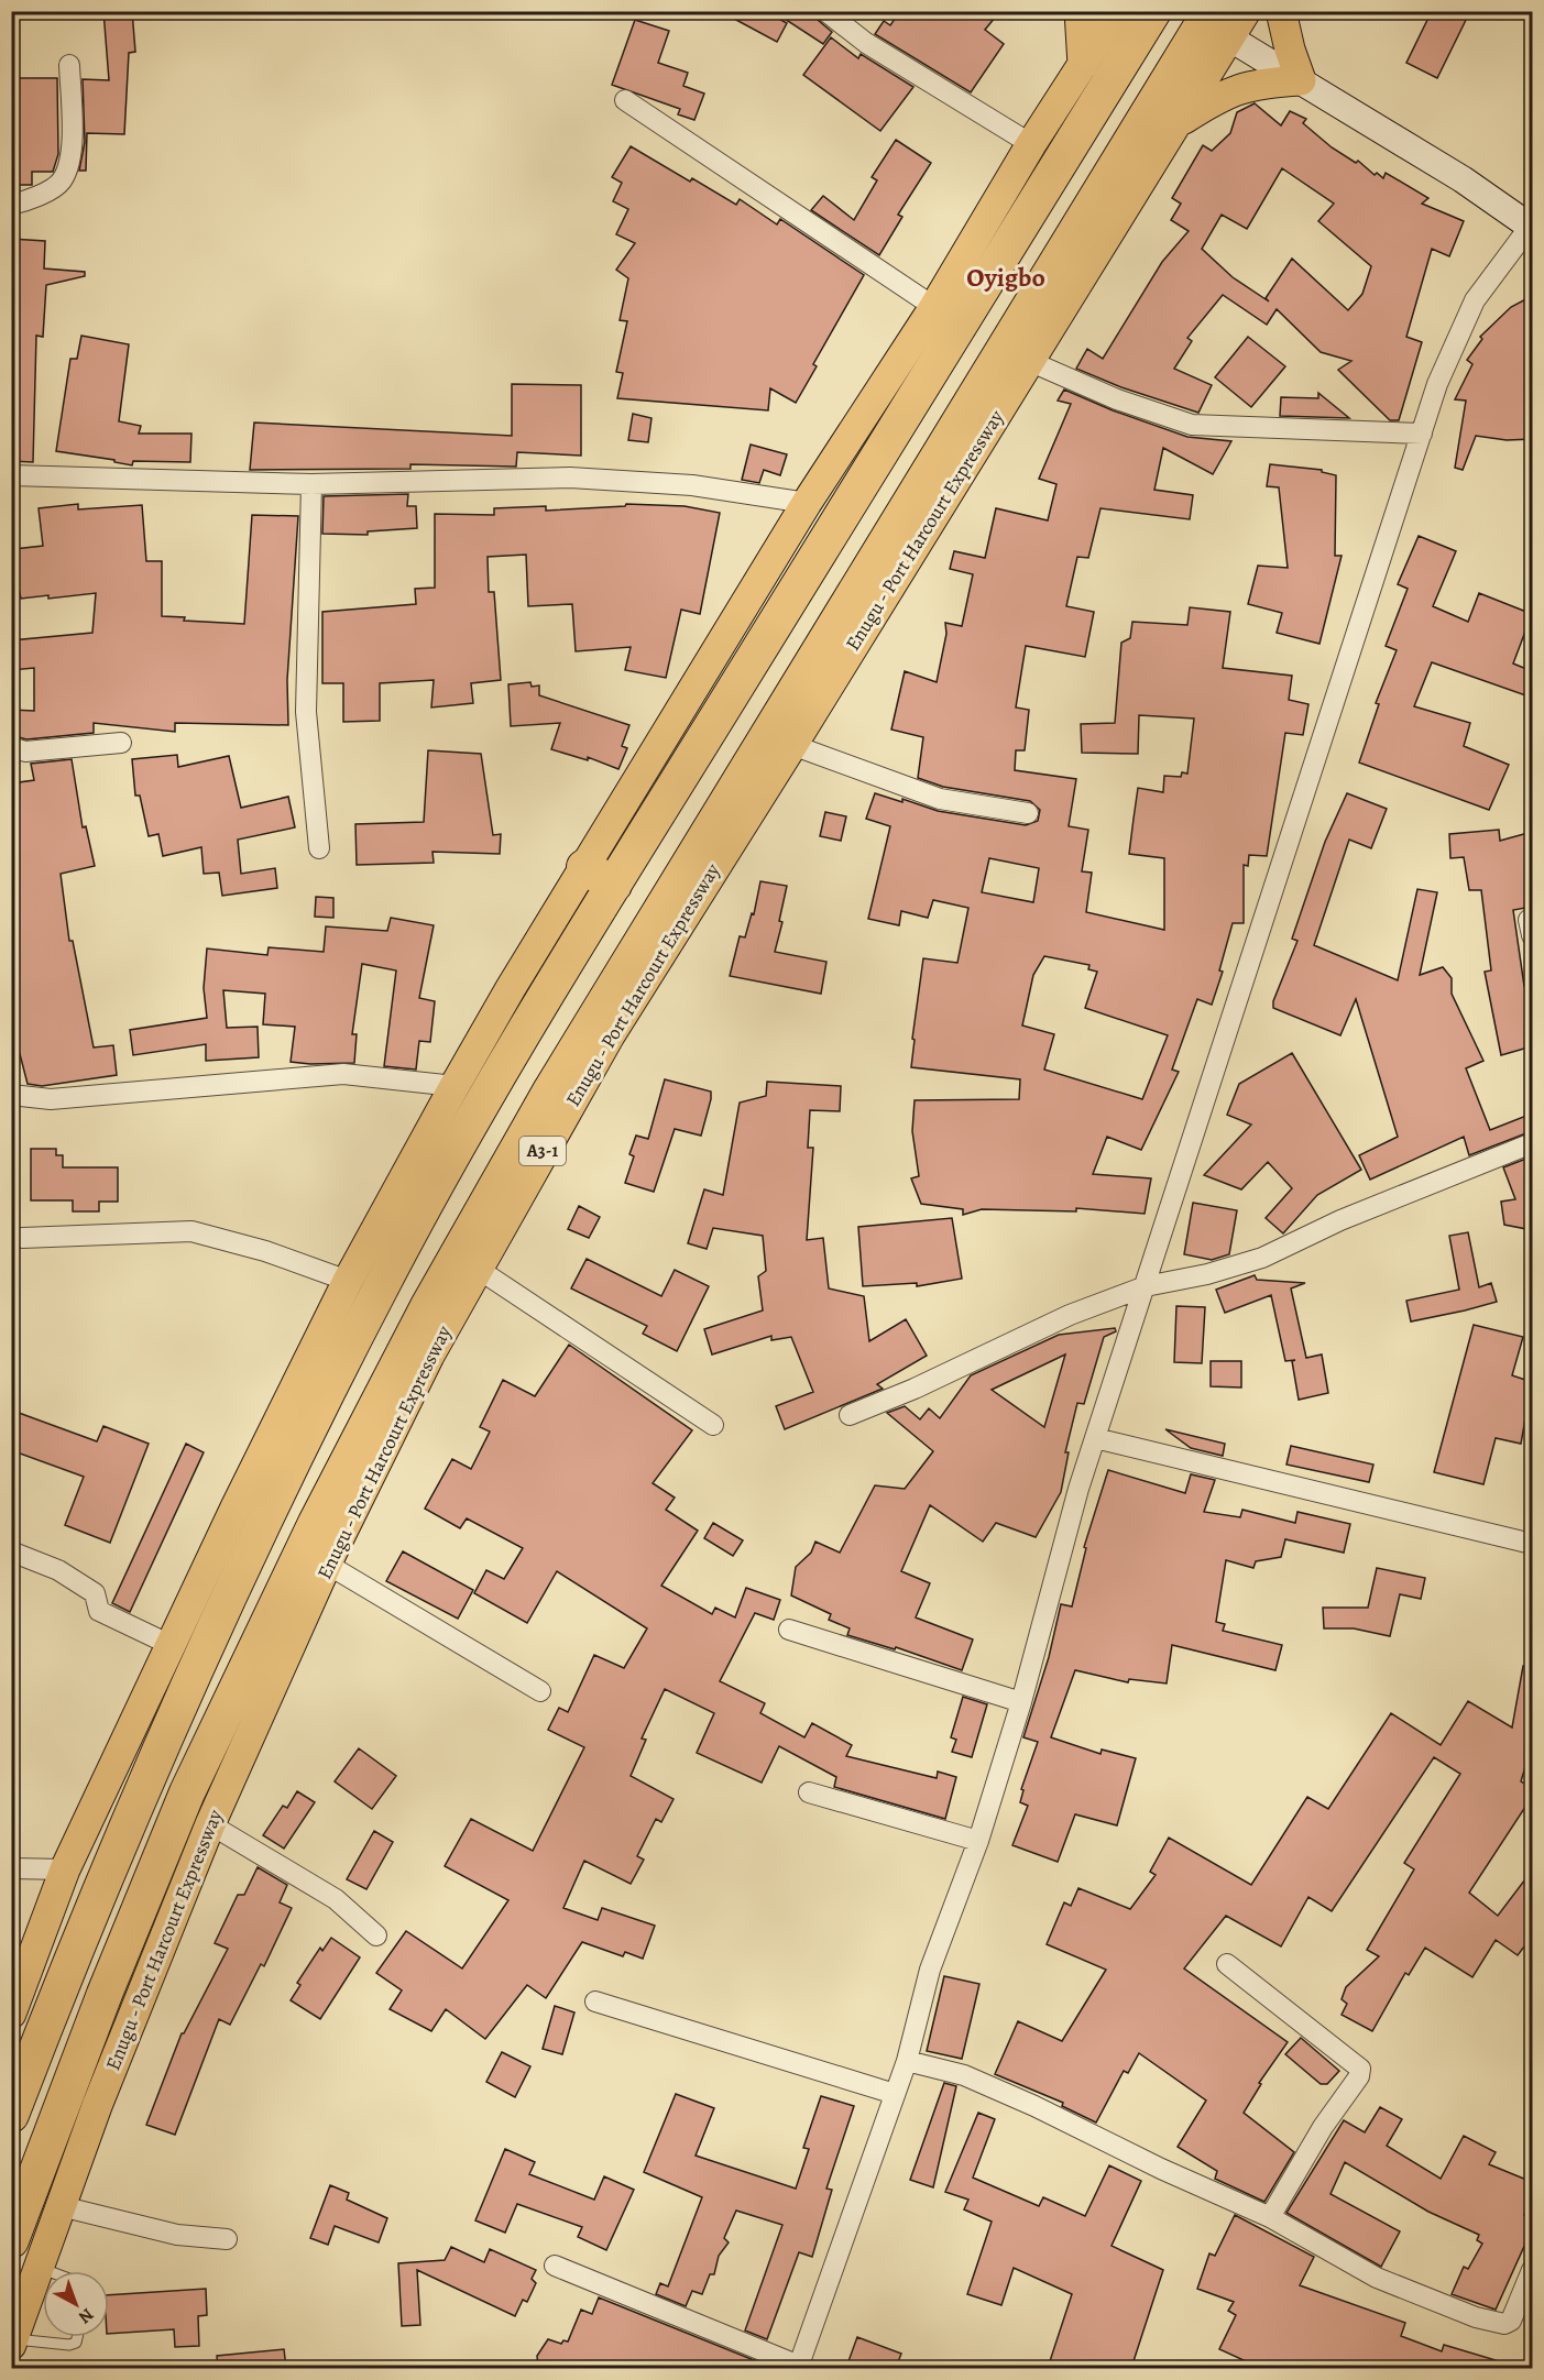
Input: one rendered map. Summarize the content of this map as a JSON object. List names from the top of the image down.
{
  "streets": {
    "highway": ["Enugu - Port Harcourt Expressway", "A3-1"]
  },
  "districts": ["Oyigbo"],
  "north": "bottom right"
}
